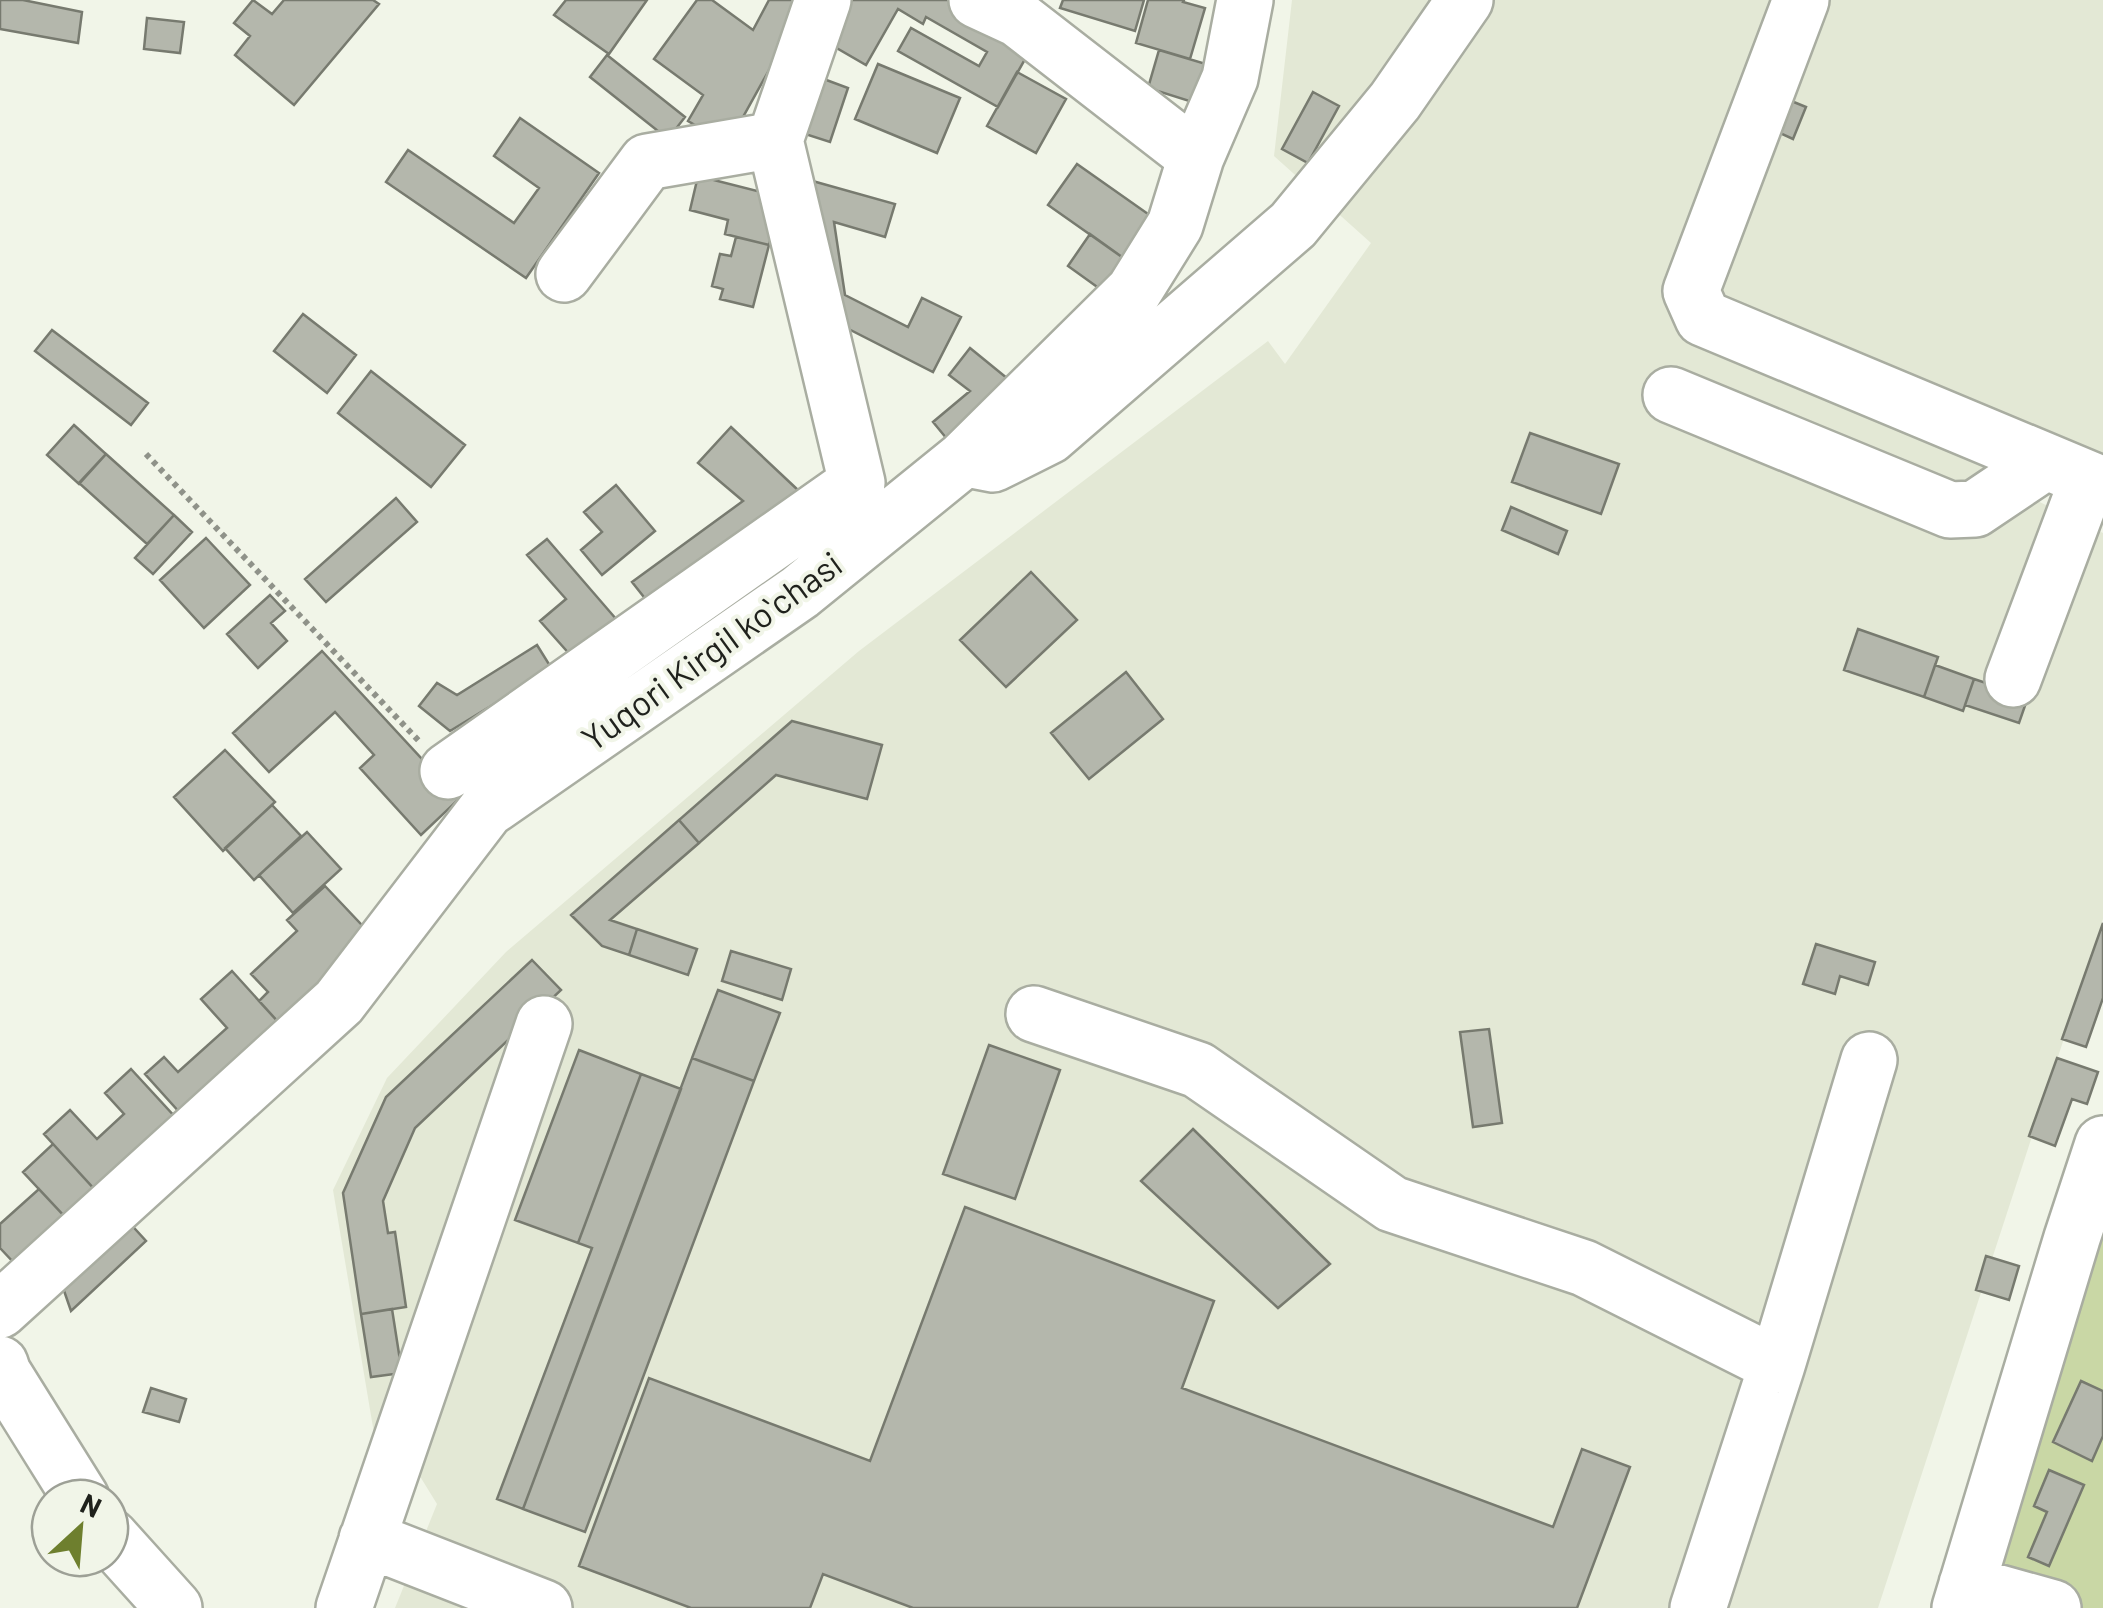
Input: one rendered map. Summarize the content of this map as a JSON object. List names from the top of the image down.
{
  "streets": {
    "street": ["Yuqori Kirgil koʻchasi"]
  },
  "north": "top right"
}
